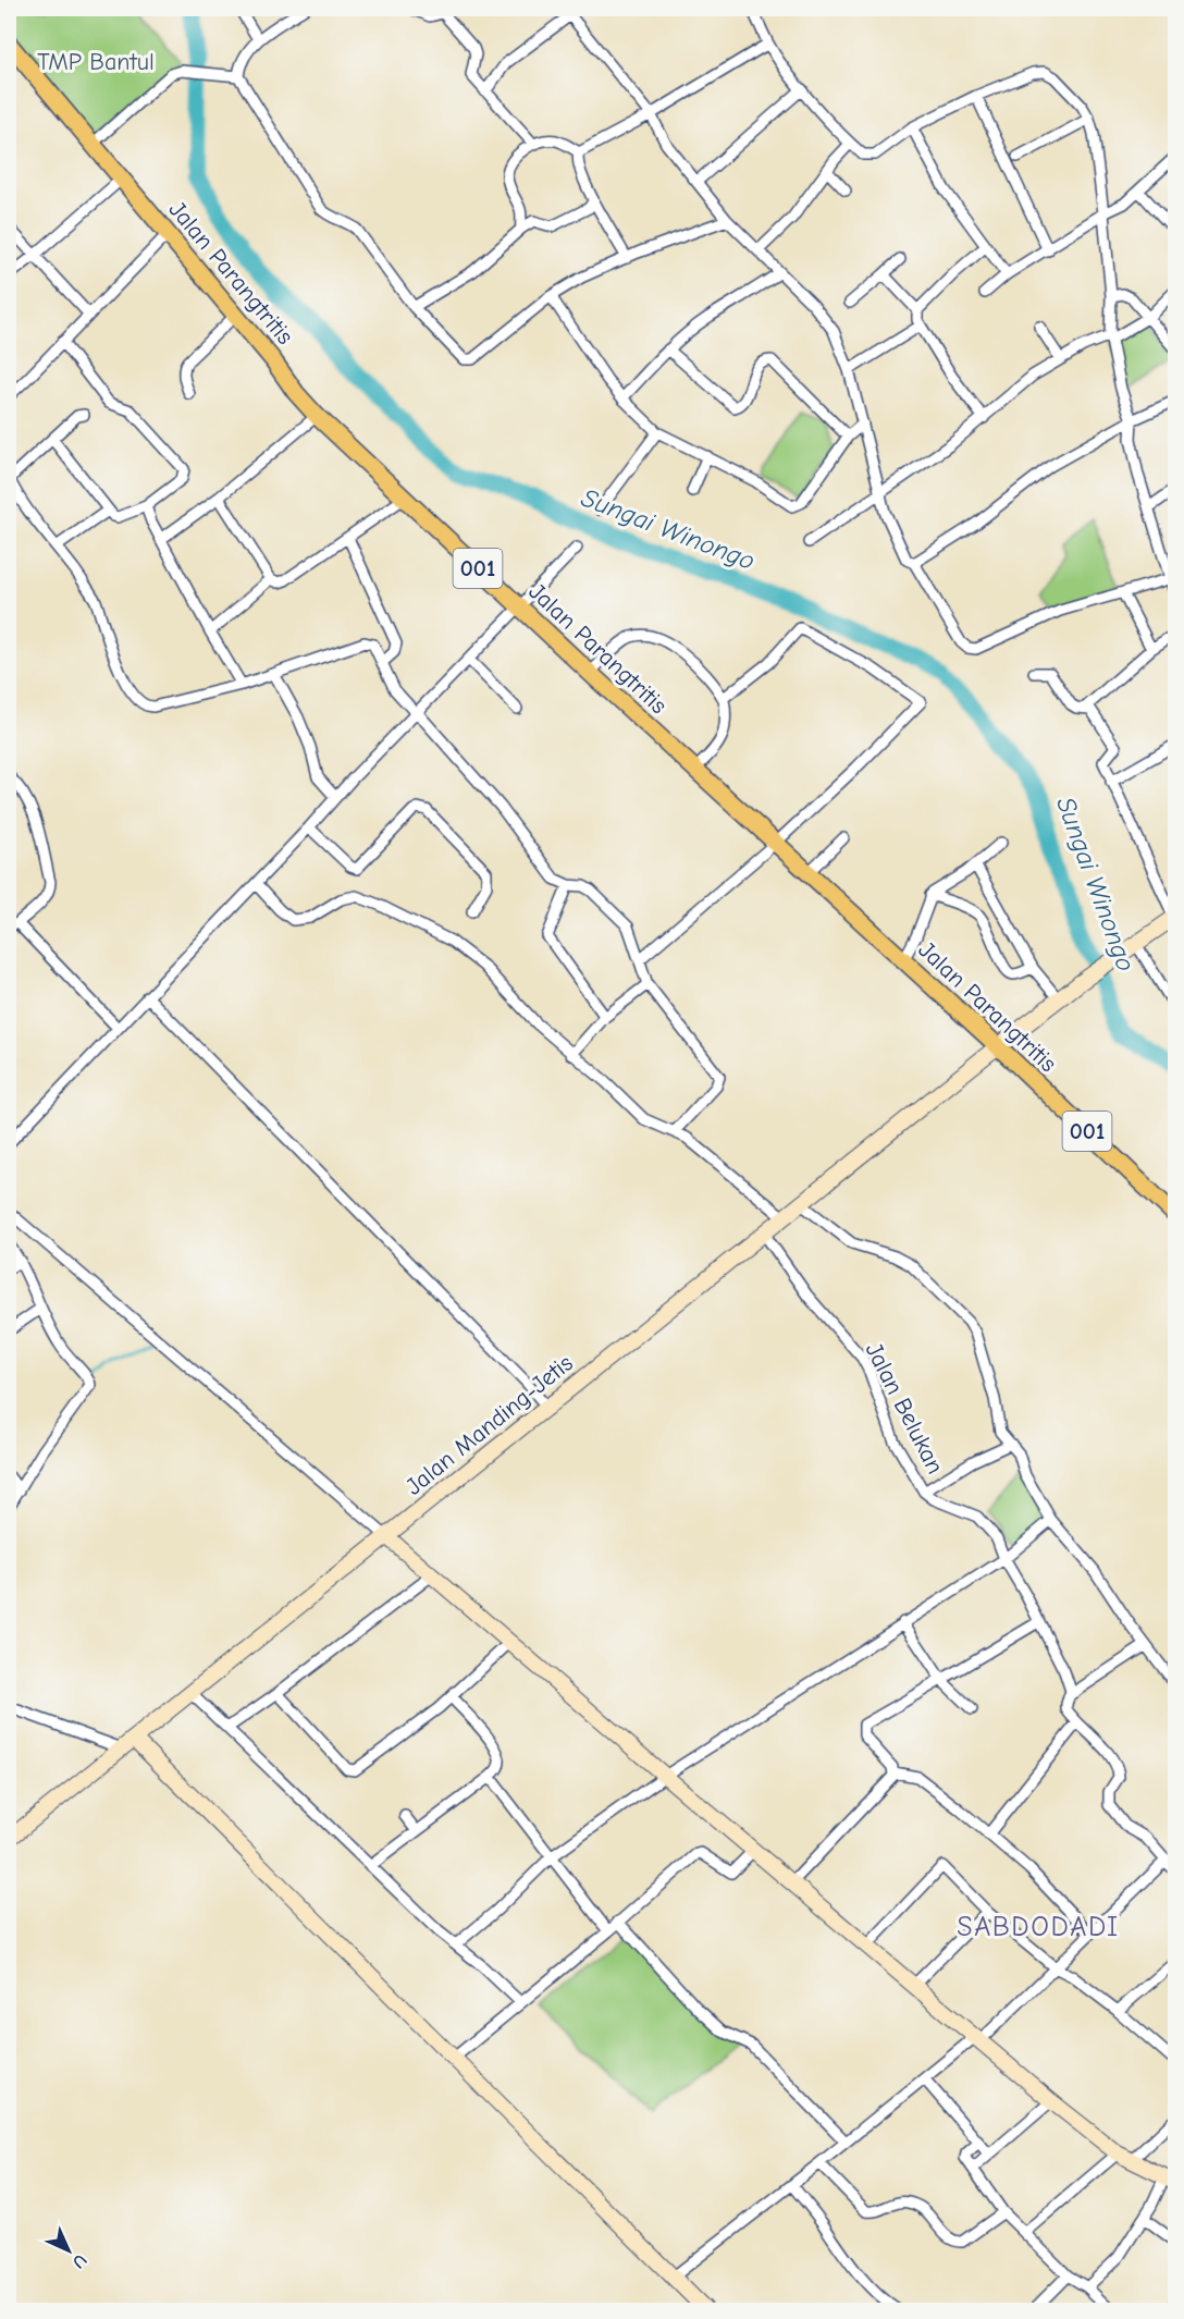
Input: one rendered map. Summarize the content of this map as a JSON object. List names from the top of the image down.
{
  "streets": {
    "main road": ["Jalan Parangtritis", "001"],
    "street": ["Jalan Belukan", "Jalan Manding-Jetis"]
  },
  "crossings": [
    ["Jalan Parangtritis", "Jalan Manding-Jetis"],
    ["Jalan Belukan", "Jalan Manding-Jetis"]
  ],
  "districts": ["SABDODADI"],
  "water": ["Sungai Winongo"],
  "parks": ["TMP Bantul"],
  "north": "bottom right"
}
